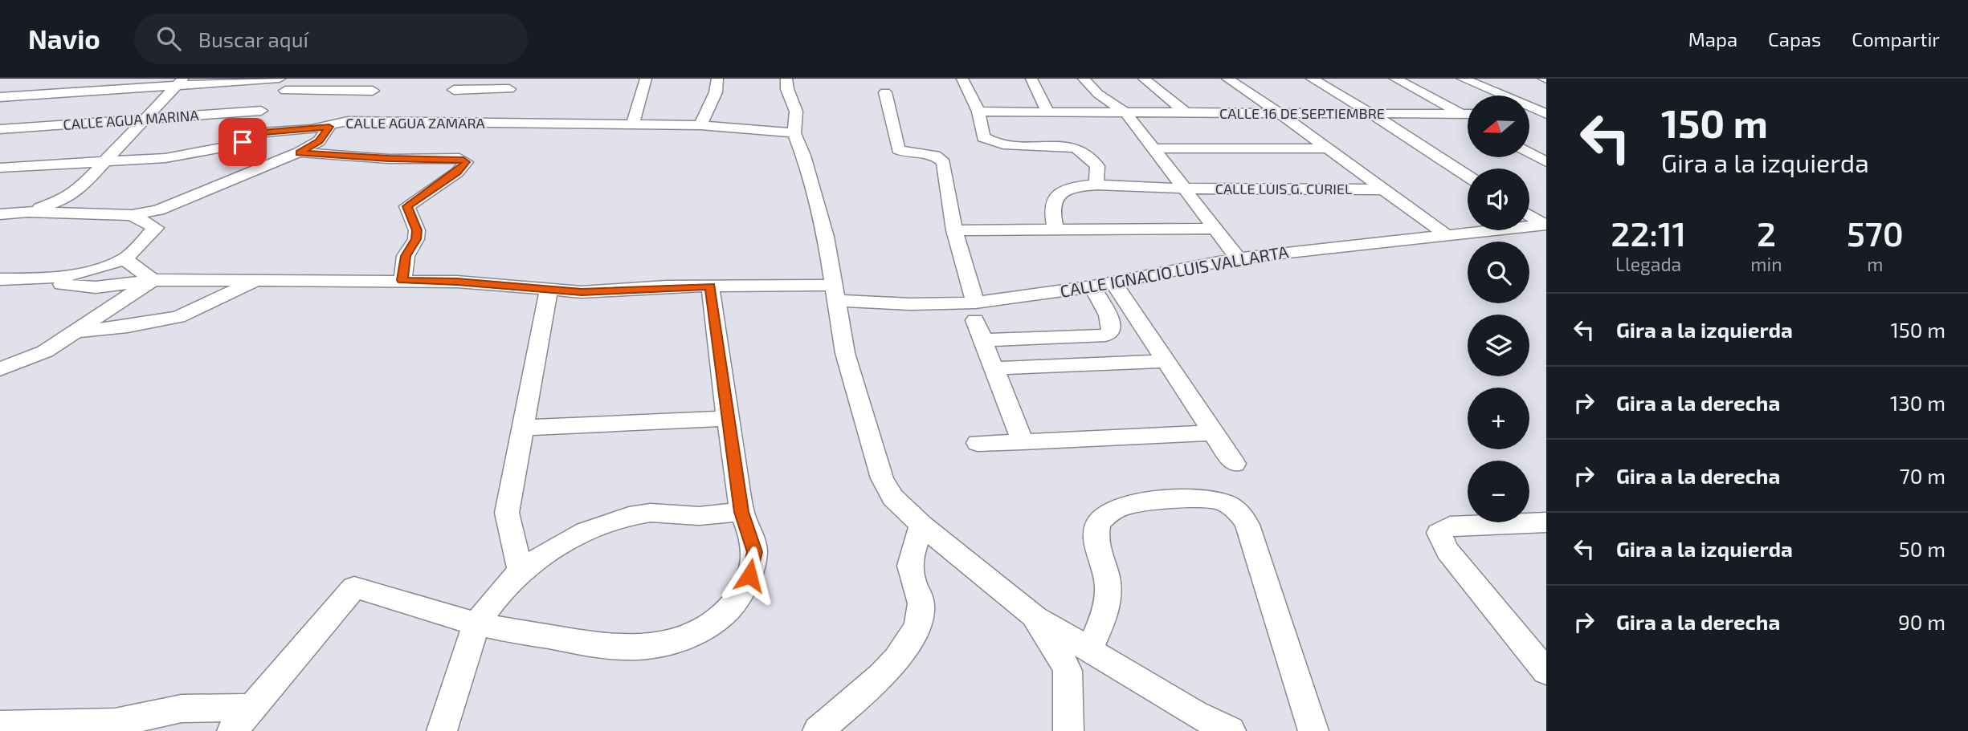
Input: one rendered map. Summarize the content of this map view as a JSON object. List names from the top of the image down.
{
  "streets": {
    "street": [
      "CALLE 16 DE SEPTIEMBRE",
      "CALLE AGUA MARINA",
      "CALLE AGUA ZAMARA",
      "CALLE LUIS G. CURIEL",
      "CALLE IGNACIO LUIS VALLARTA"
    ]
  },
  "north": "left",
  "page": {
    "header": "Navio",
    "search": "Buscar aquí",
    "nav": ["Mapa", "Capas", "Compartir"],
    "turn": ["150 m", "Gira a la izquierda"],
    "map_buttons": ["+", "−"],
    "eta": [
      "22:11",
      "Llegada",
      "2",
      "min",
      "570",
      "m"
    ],
    "list": [
      {
        "name": "Gira a la izquierda",
        "value": "150 m"
      },
      {
        "name": "Gira a la derecha",
        "value": "130 m"
      },
      {
        "name": "Gira a la derecha",
        "value": "70 m"
      },
      {
        "name": "Gira a la izquierda",
        "value": "50 m"
      },
      {
        "name": "Gira a la derecha",
        "value": "90 m"
      }
    ]
  }
}
